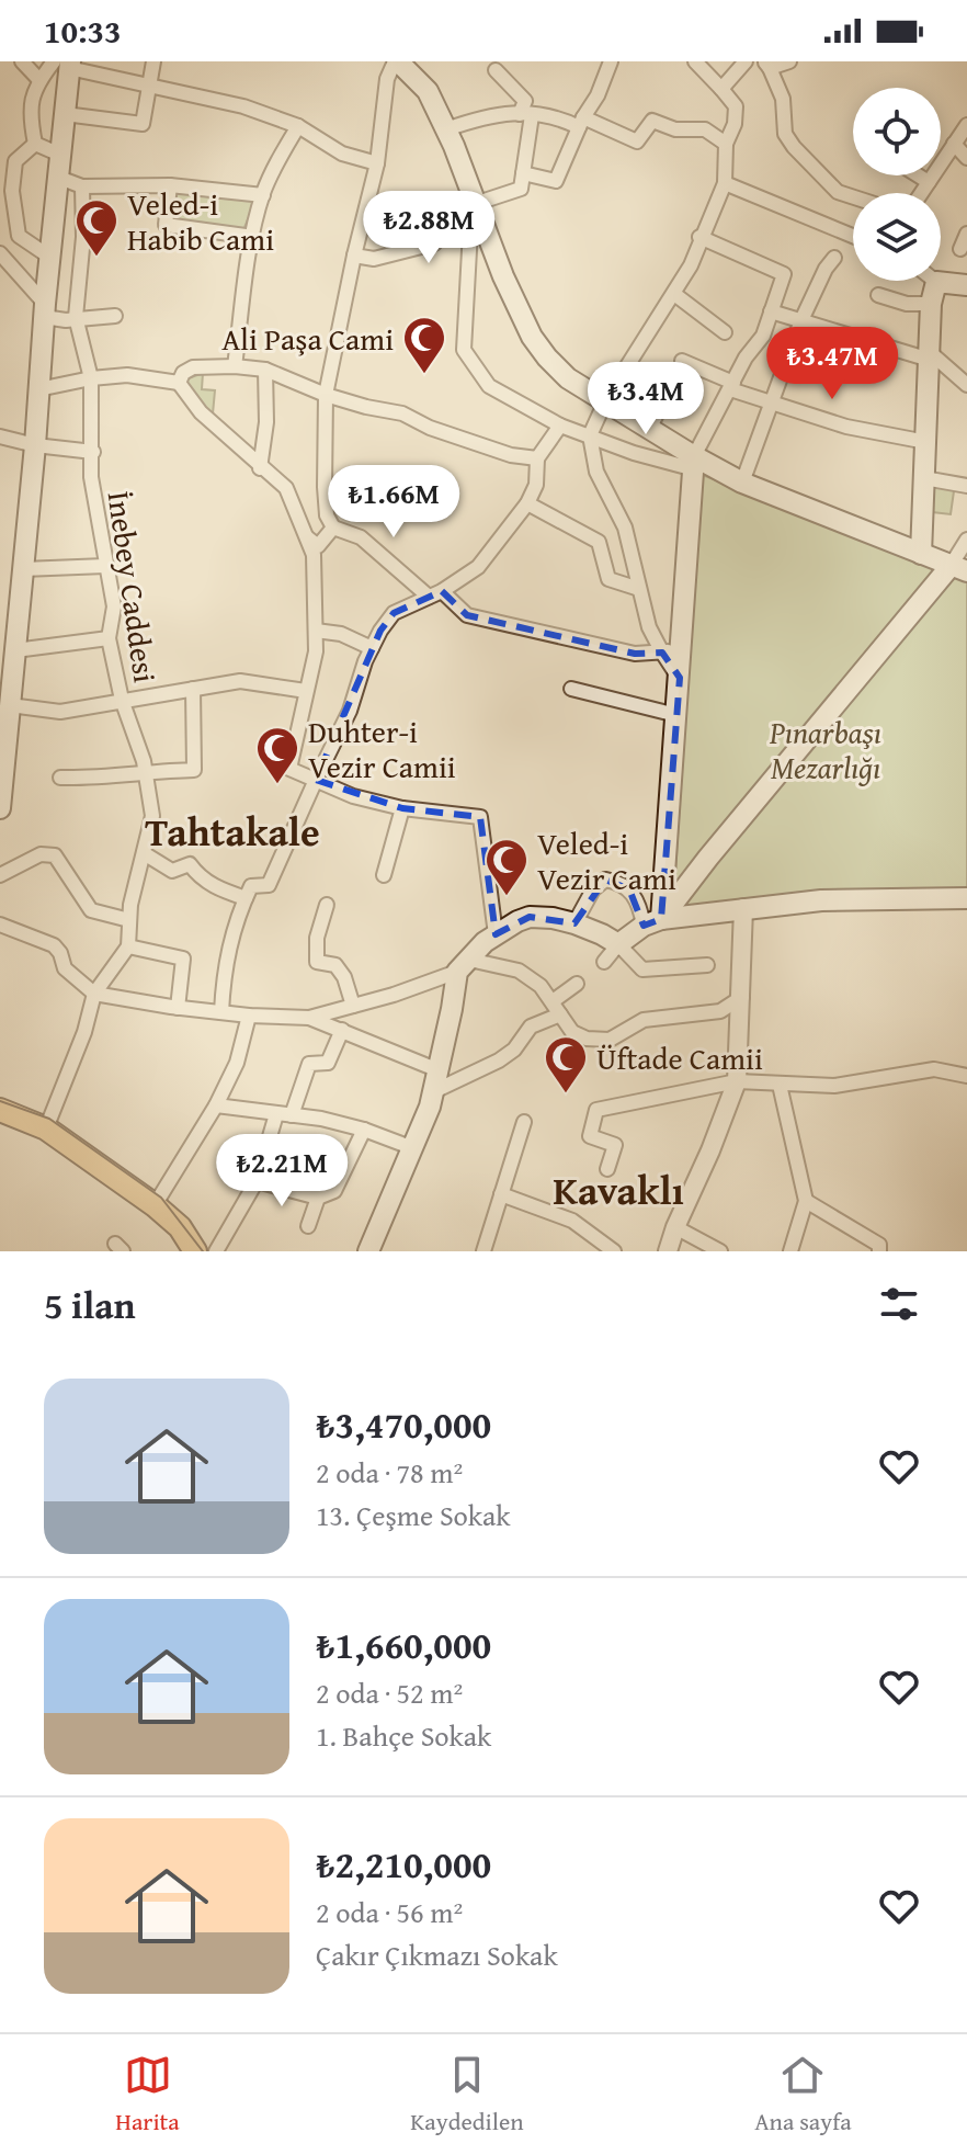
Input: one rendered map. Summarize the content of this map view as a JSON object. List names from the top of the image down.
{
  "streets": {
    "street": ["İnebey Caddesi"]
  },
  "districts": ["Tahtakale", "Kavaklı"],
  "parks": ["Pınarbaşı Mezarlığı"],
  "places": {
    "mosque": [
      "Veled-i Habib Cami",
      "Ali Paşa Cami",
      "Duhter-i Vezir Camii",
      "Veled-i Vezir Cami",
      "Üftade Camii"
    ]
  },
  "page": {
    "status": "10:33",
    "price": [
      "₺2.88M",
      "₺3.47M",
      "₺3.4M",
      "₺1.66M",
      "₺2.21M"
    ],
    "heading": "5 ilan",
    "list": [
      {
        "name": "₺3,470,000",
        "note": "2 oda · 78 m² · 13. Çeşme Sokak"
      },
      {
        "name": "₺1,660,000",
        "note": "2 oda · 52 m² · 1. Bahçe Sokak"
      },
      {
        "name": "₺2,210,000",
        "note": "2 oda · 56 m² · Çakır Çıkmazı Sokak"
      }
    ],
    "tabs": ["Harita", "Kaydedilen", "Ana sayfa"]
  }
}
